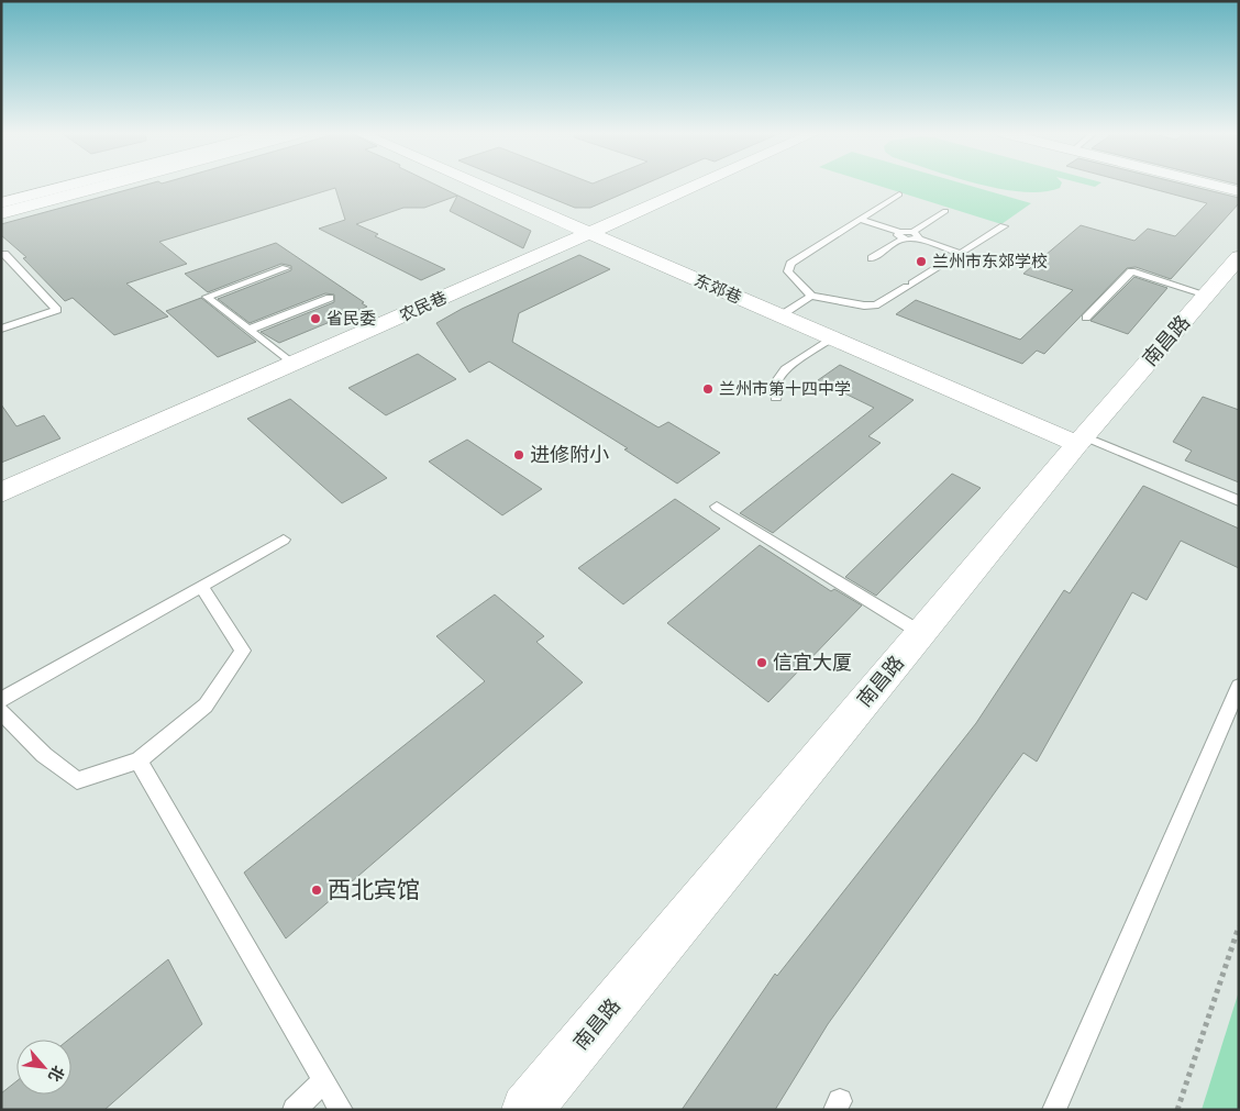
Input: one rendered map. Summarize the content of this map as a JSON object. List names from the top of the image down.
{
  "streets": {
    "street": ["东郊巷", "农民巷", "南昌路"]
  },
  "crossings": [
    ["东郊巷", "农民巷"],
    ["东郊巷", "南昌路"]
  ],
  "places": [
    "兰州市东郊学校",
    "省民委",
    "兰州市第十四中学",
    "进修附小",
    "信宜大厦",
    "西北宾馆"
  ],
  "north": "bottom right"
}
